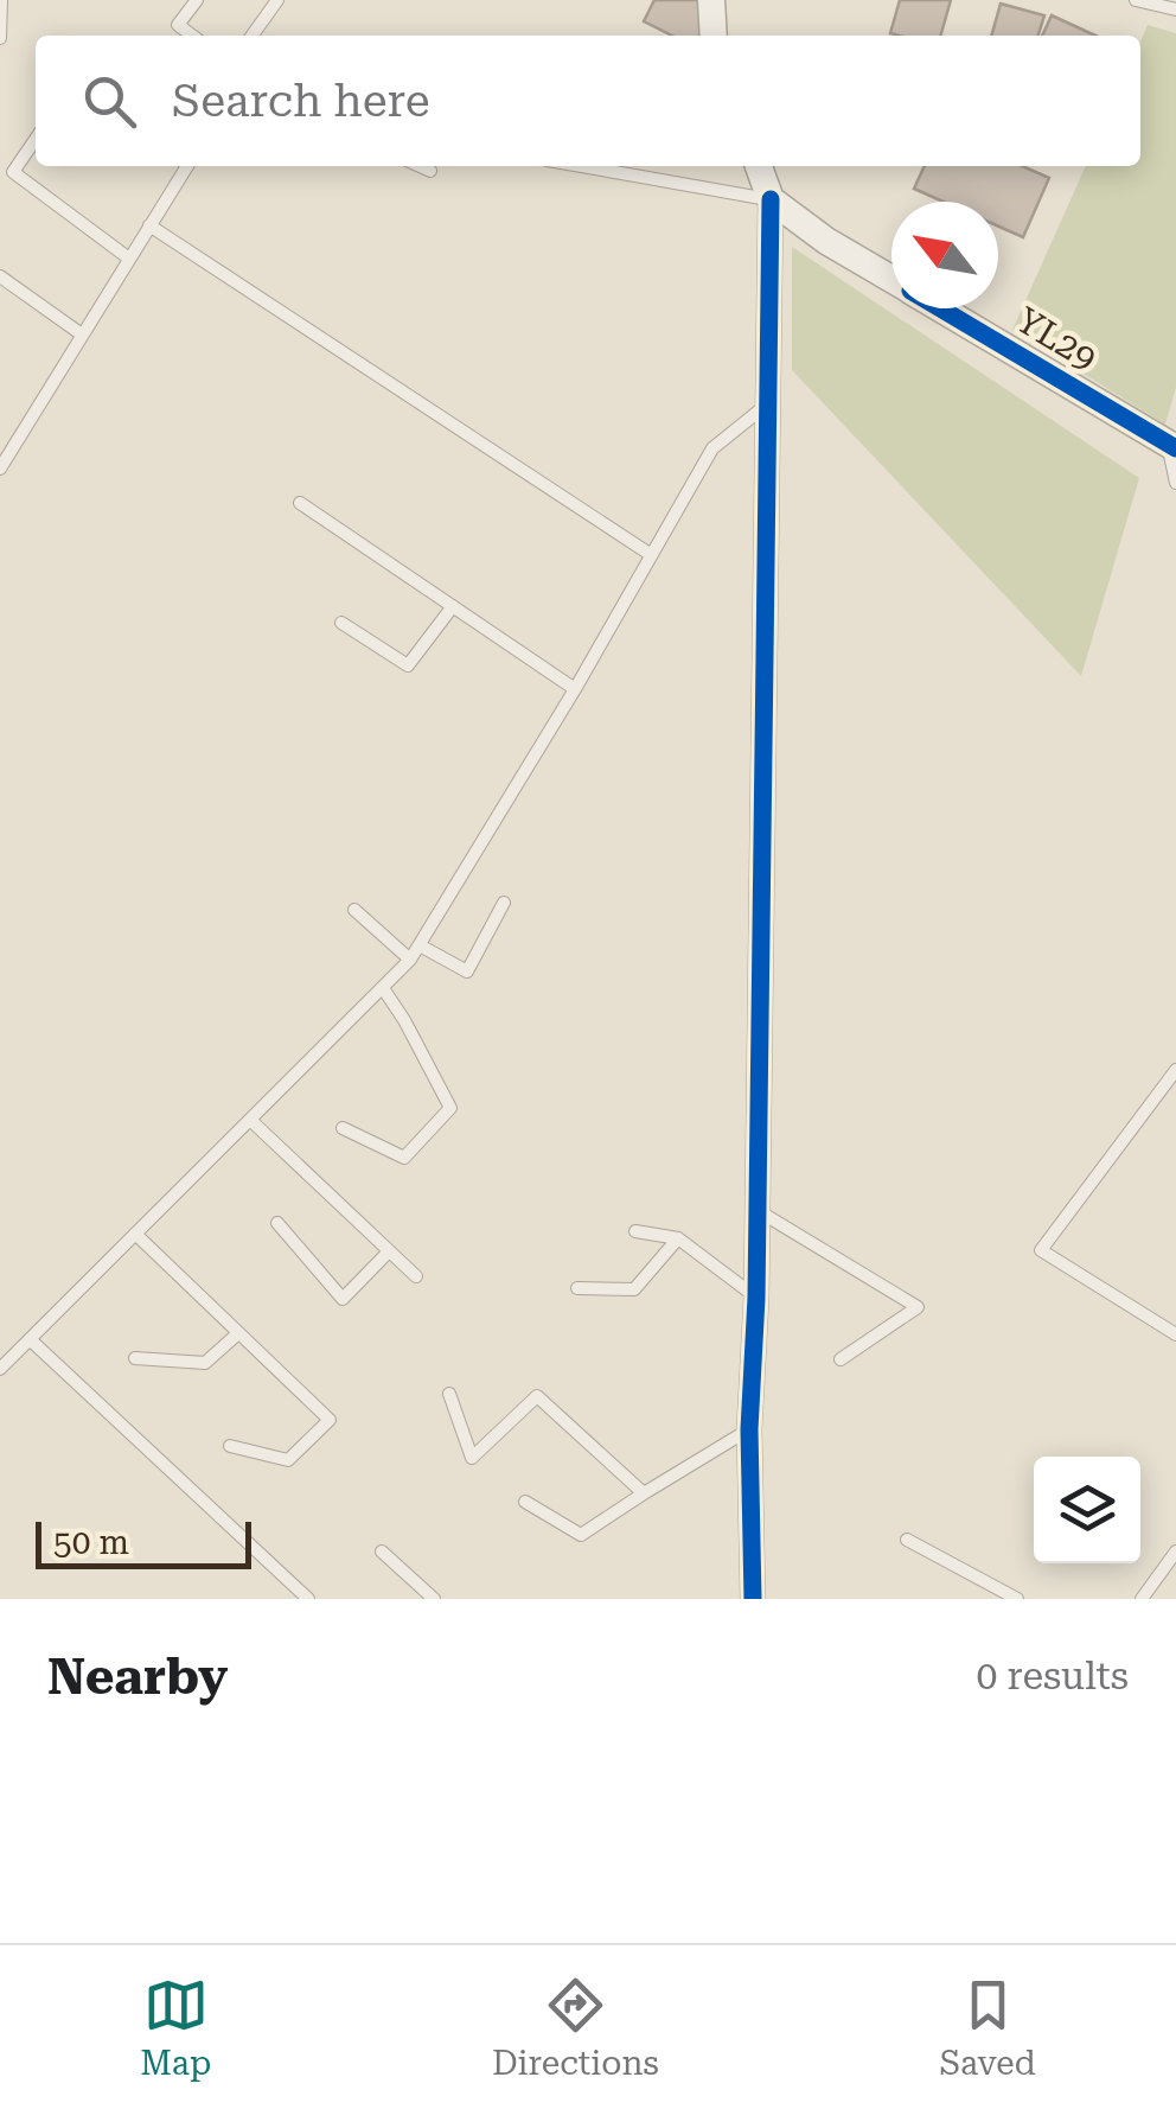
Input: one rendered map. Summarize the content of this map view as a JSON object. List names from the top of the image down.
{
  "streets": {
    "street": ["YL29"]
  },
  "scale_bar": "50 m",
  "north": "top left",
  "page": {
    "search": "Search here",
    "scale": "50 m",
    "heading": ["Nearby", "0 results"],
    "nav": ["Map", "Directions", "Saved"]
  }
}
